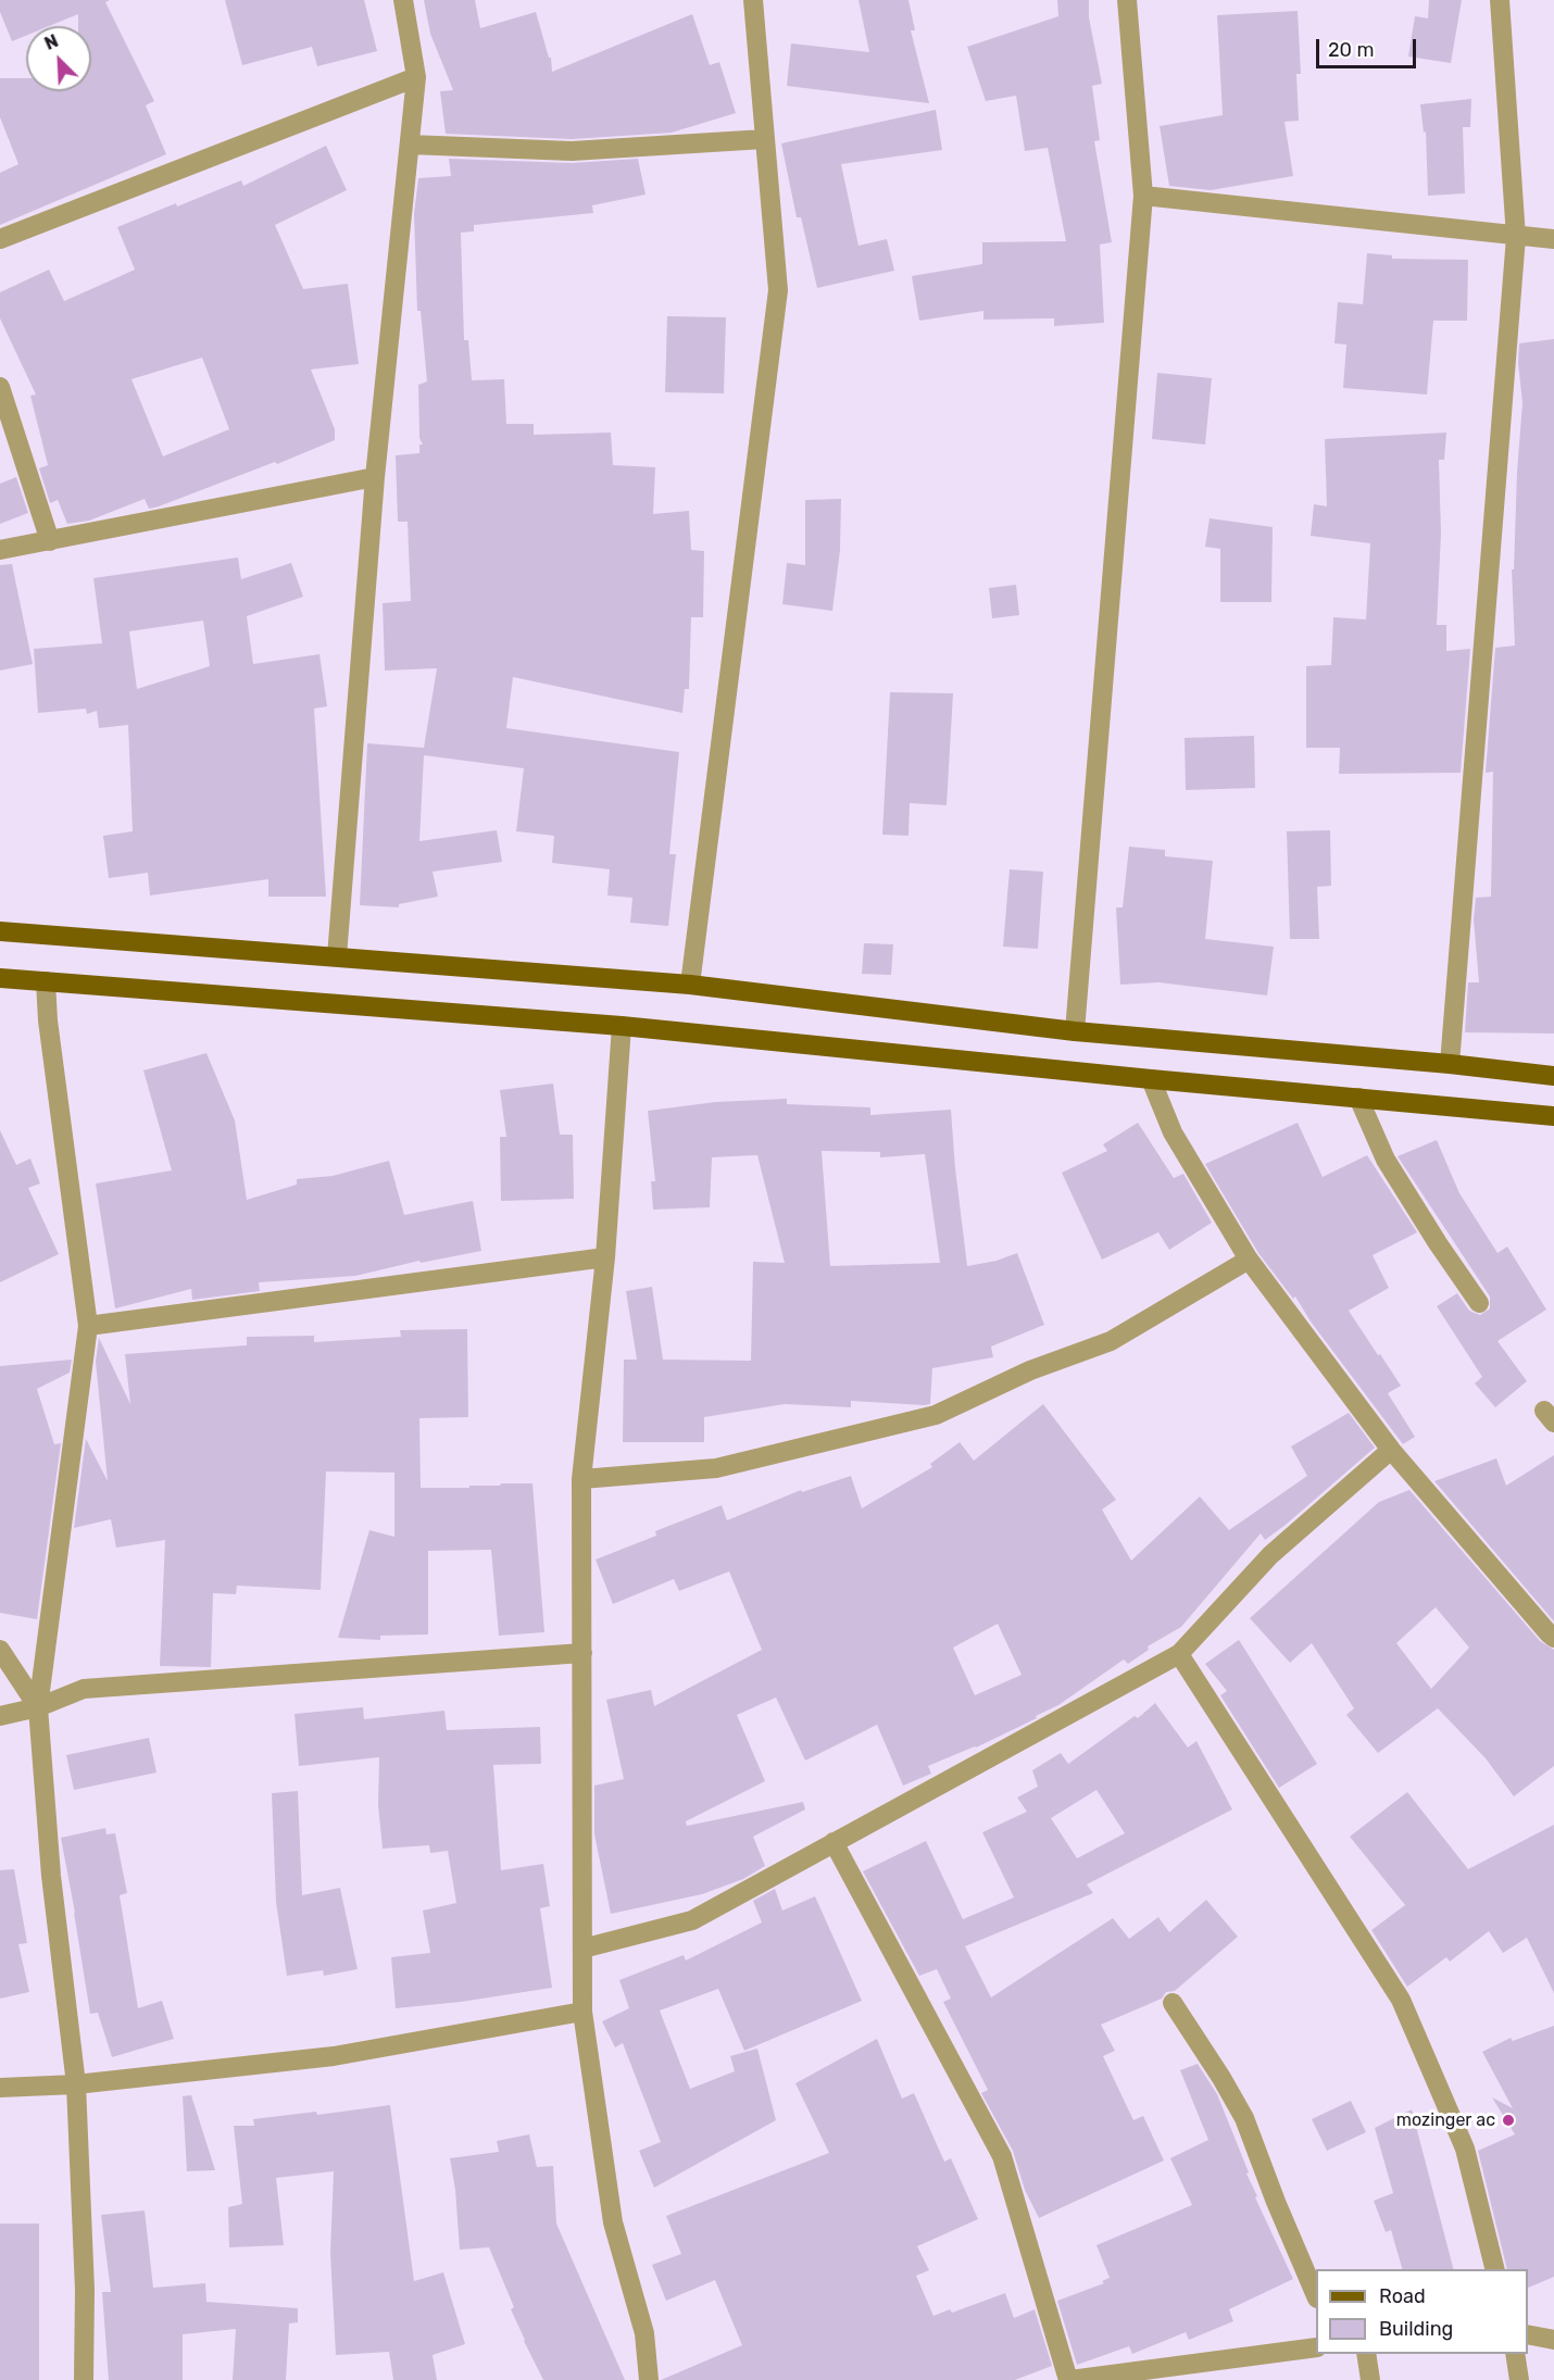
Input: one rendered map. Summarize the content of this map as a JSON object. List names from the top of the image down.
{
  "places": ["mozinger ac"],
  "legend": ["Road", "Building"],
  "scale_bar": "20 m",
  "north": "top left"
}
